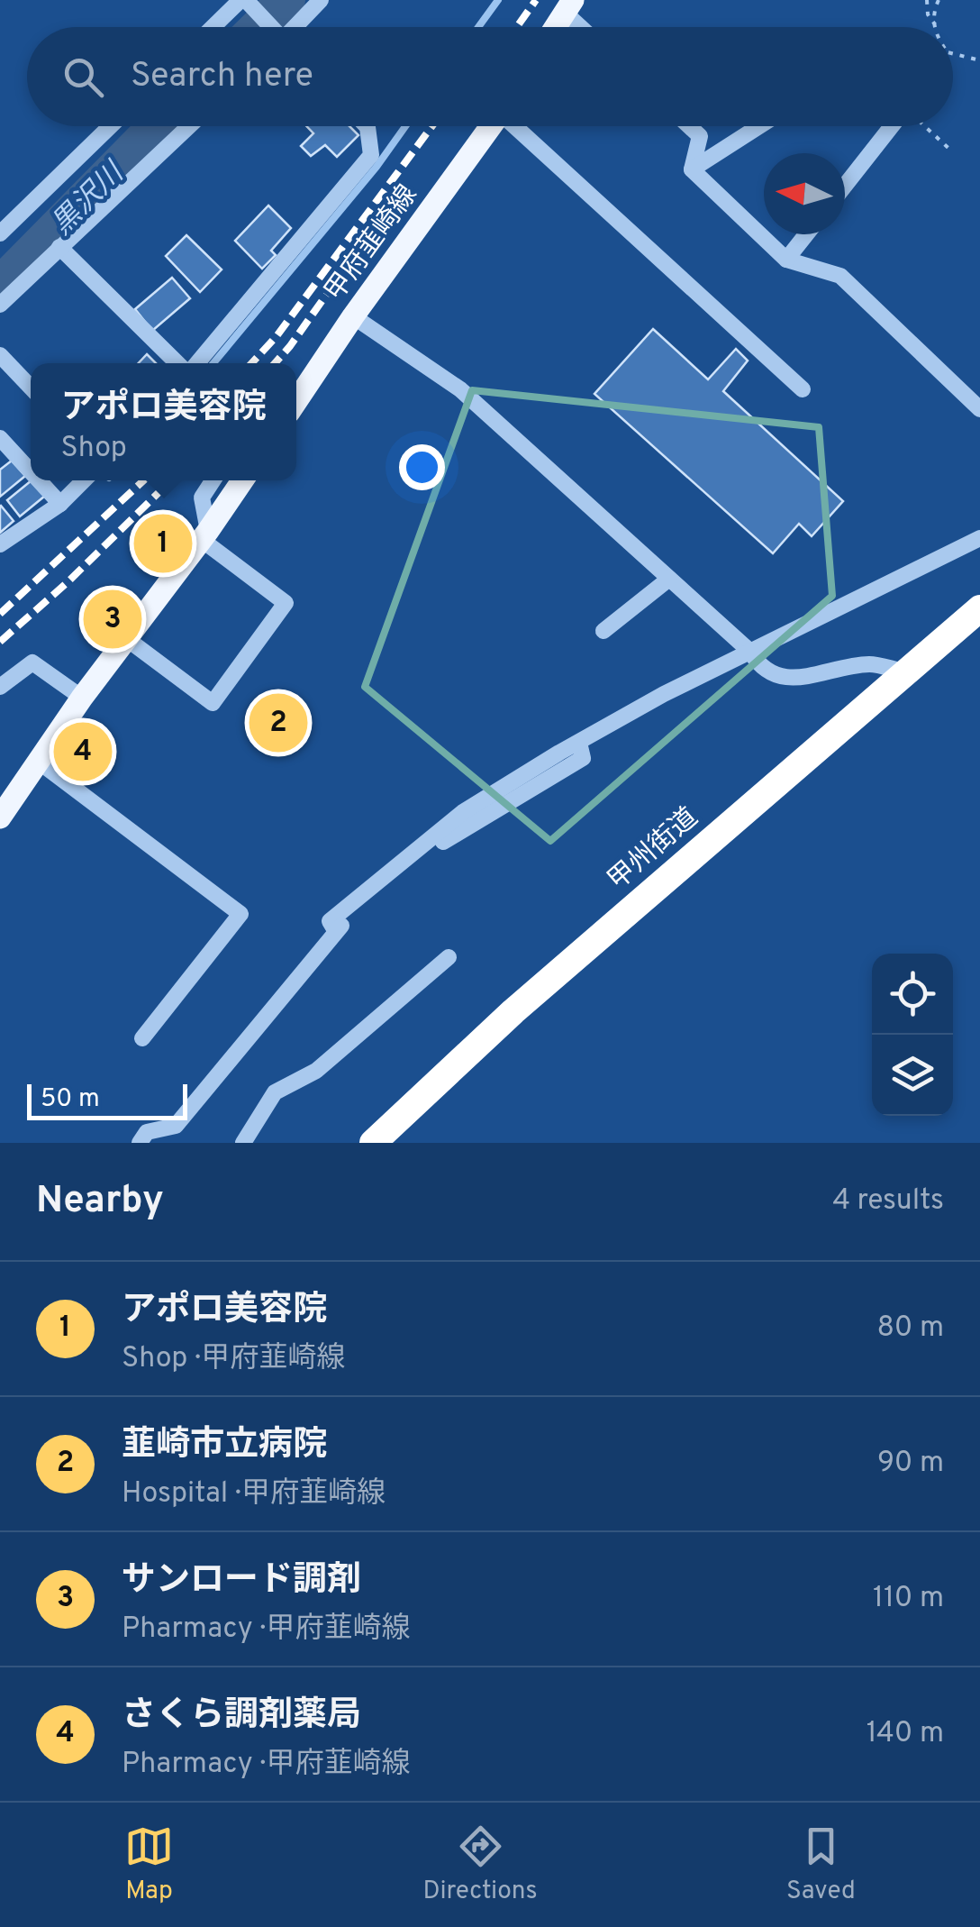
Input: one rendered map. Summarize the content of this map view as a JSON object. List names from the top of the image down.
{
  "streets": {
    "highway": ["甲州街道"],
    "main road": ["甲府韮崎線"]
  },
  "water": ["黒沢川"],
  "scale_bar": "50 m",
  "north": "left",
  "page": {
    "search": "Search here",
    "popup": ["アポロ美容院", "Shop"],
    "pins": [
      "1",
      "3",
      "2",
      "4"
    ],
    "scale": "50 m",
    "heading": ["Nearby", "4 results"],
    "list": [
      {
        "mark": "1",
        "name": "アポロ美容院",
        "note": "Shop · 甲府韮崎線",
        "value": "80 m"
      },
      {
        "mark": "2",
        "name": "韮崎市立病院",
        "note": "Hospital · 甲府韮崎線",
        "value": "90 m"
      },
      {
        "mark": "3",
        "name": "サンロード調剤",
        "note": "Pharmacy · 甲府韮崎線",
        "value": "110 m"
      },
      {
        "mark": "4",
        "name": "さくら調剤薬局",
        "note": "Pharmacy · 甲府韮崎線",
        "value": "140 m"
      }
    ],
    "nav": ["Map", "Directions", "Saved"]
  }
}
